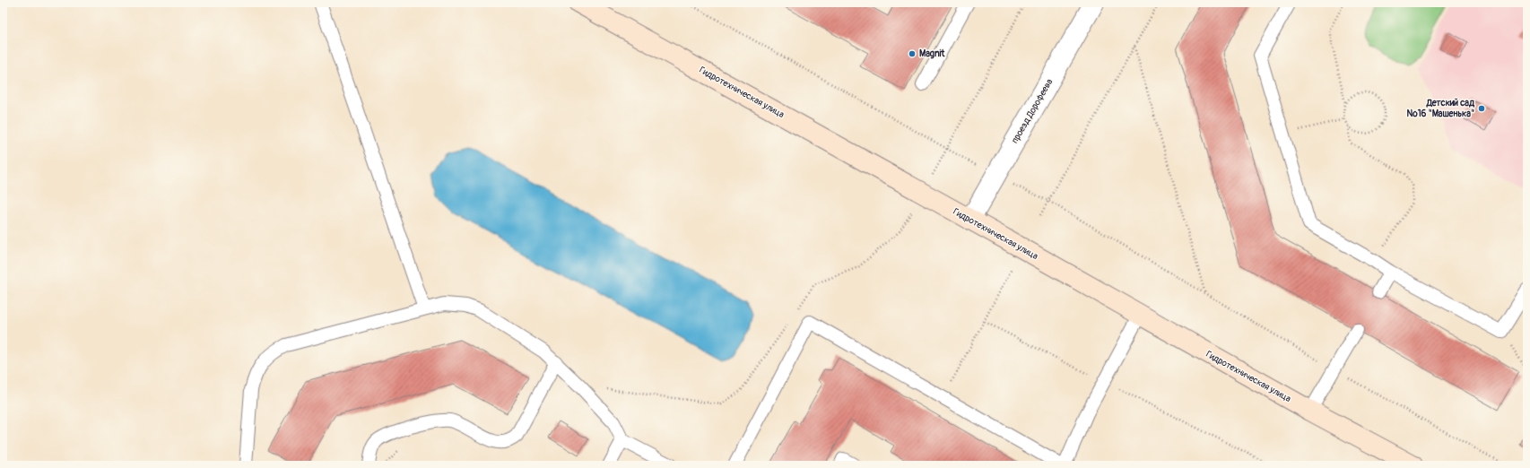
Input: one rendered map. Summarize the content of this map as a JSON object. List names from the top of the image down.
{
  "streets": {
    "main road": ["Гидротехническая улица"],
    "street": ["проезд Дорофеева"]
  },
  "crossings": [
    ["Гидротехническая улица", "проезд Дорофеева"]
  ],
  "places": ["Magnit", "Детский сад №16 \"Машенька\""]
}
